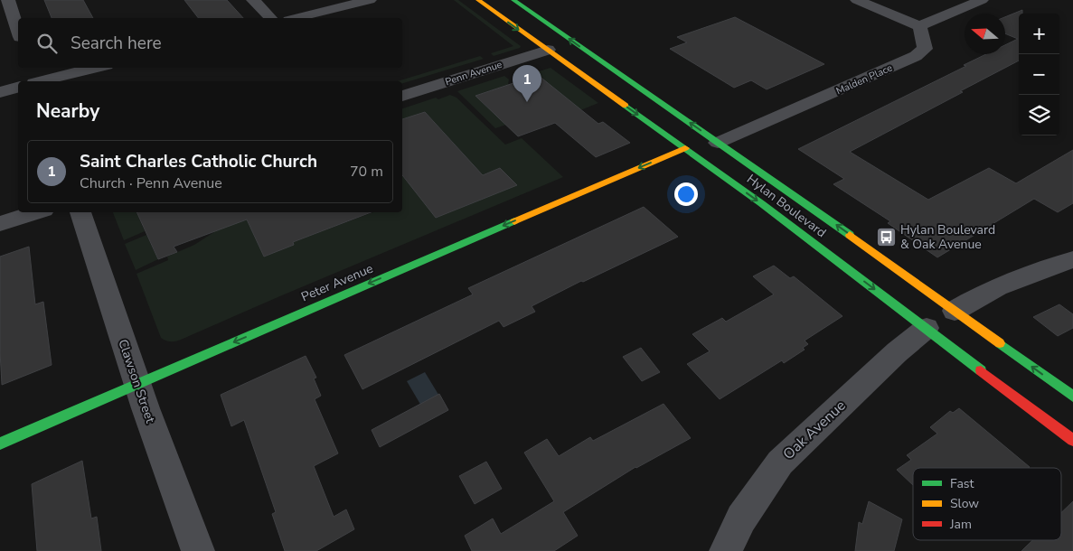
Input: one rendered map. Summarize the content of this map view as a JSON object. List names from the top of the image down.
{
  "streets": {
    "main road": ["Hylan Boulevard", "Peter Avenue"],
    "street": [
      "Penn Avenue",
      "Malden Place",
      "Clawson Street",
      "Oak Avenue"
    ]
  },
  "crossings": [
    ["Penn Avenue", "Hylan Boulevard"],
    ["Malden Place", "Hylan Boulevard"],
    ["Hylan Boulevard", "Peter Avenue"],
    ["Hylan Boulevard", "Oak Avenue"],
    ["Peter Avenue", "Clawson Street"]
  ],
  "one_way": ["Peter Avenue"],
  "places": {
    "bus stop": ["Hylan Boulevard & Oak Avenue"]
  },
  "legend": ["Fast", "Slow", "Jam"],
  "north": "left",
  "page": {
    "map_buttons": ["+", "−"],
    "search": "Search here",
    "pins": "1",
    "heading": "Nearby",
    "list": [
      {
        "mark": "1",
        "name": "Saint Charles Catholic Church",
        "note": "Church · Penn Avenue",
        "value": "70 m"
      }
    ]
  }
}
